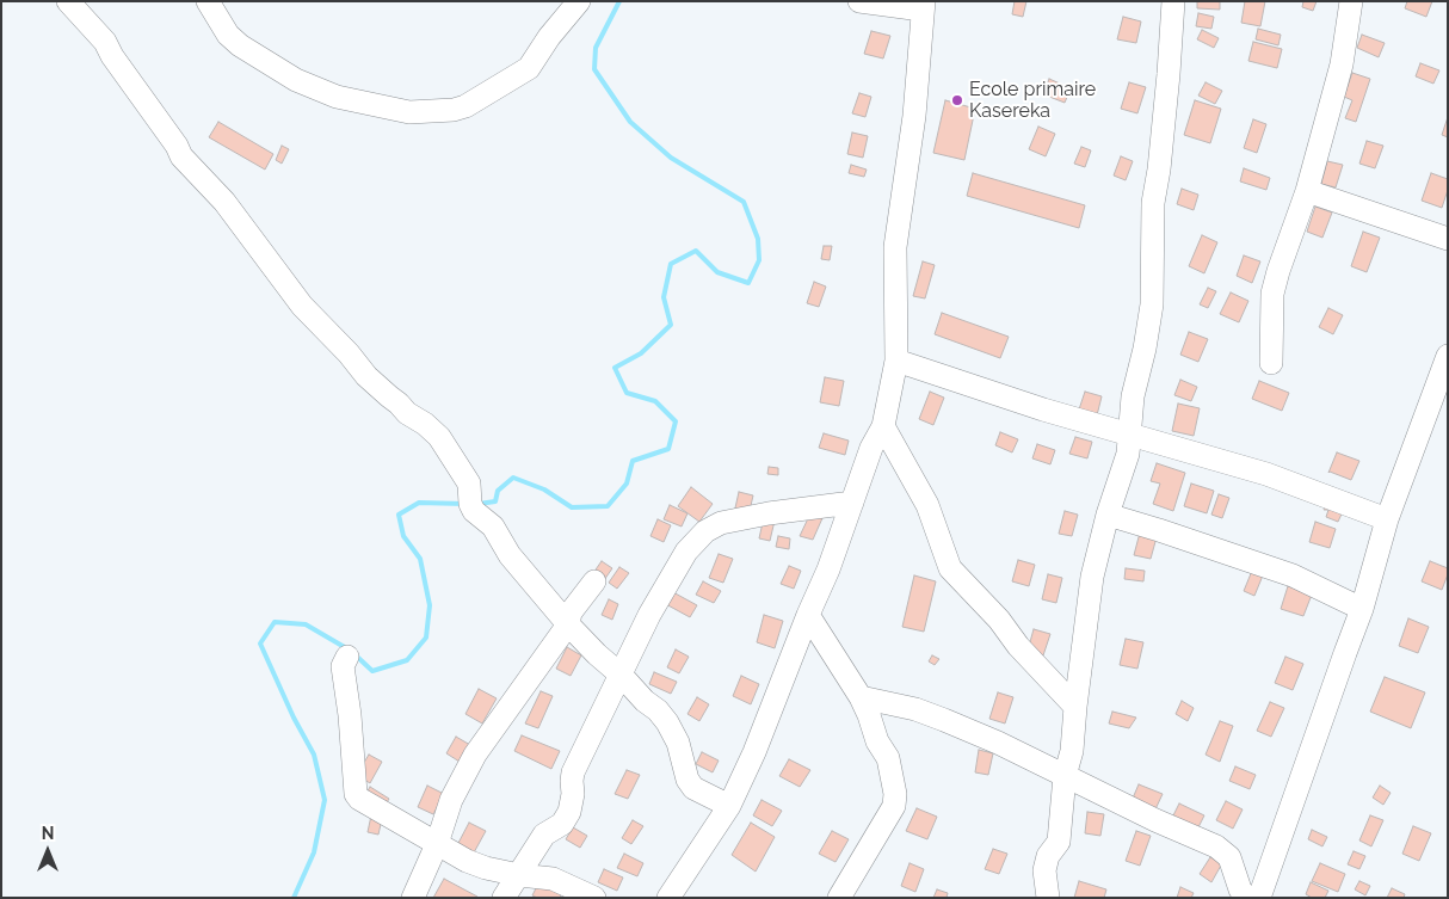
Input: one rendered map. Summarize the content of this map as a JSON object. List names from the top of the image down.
{
  "places": ["Ecole primaire Kasereka"],
  "north": "top"
}
